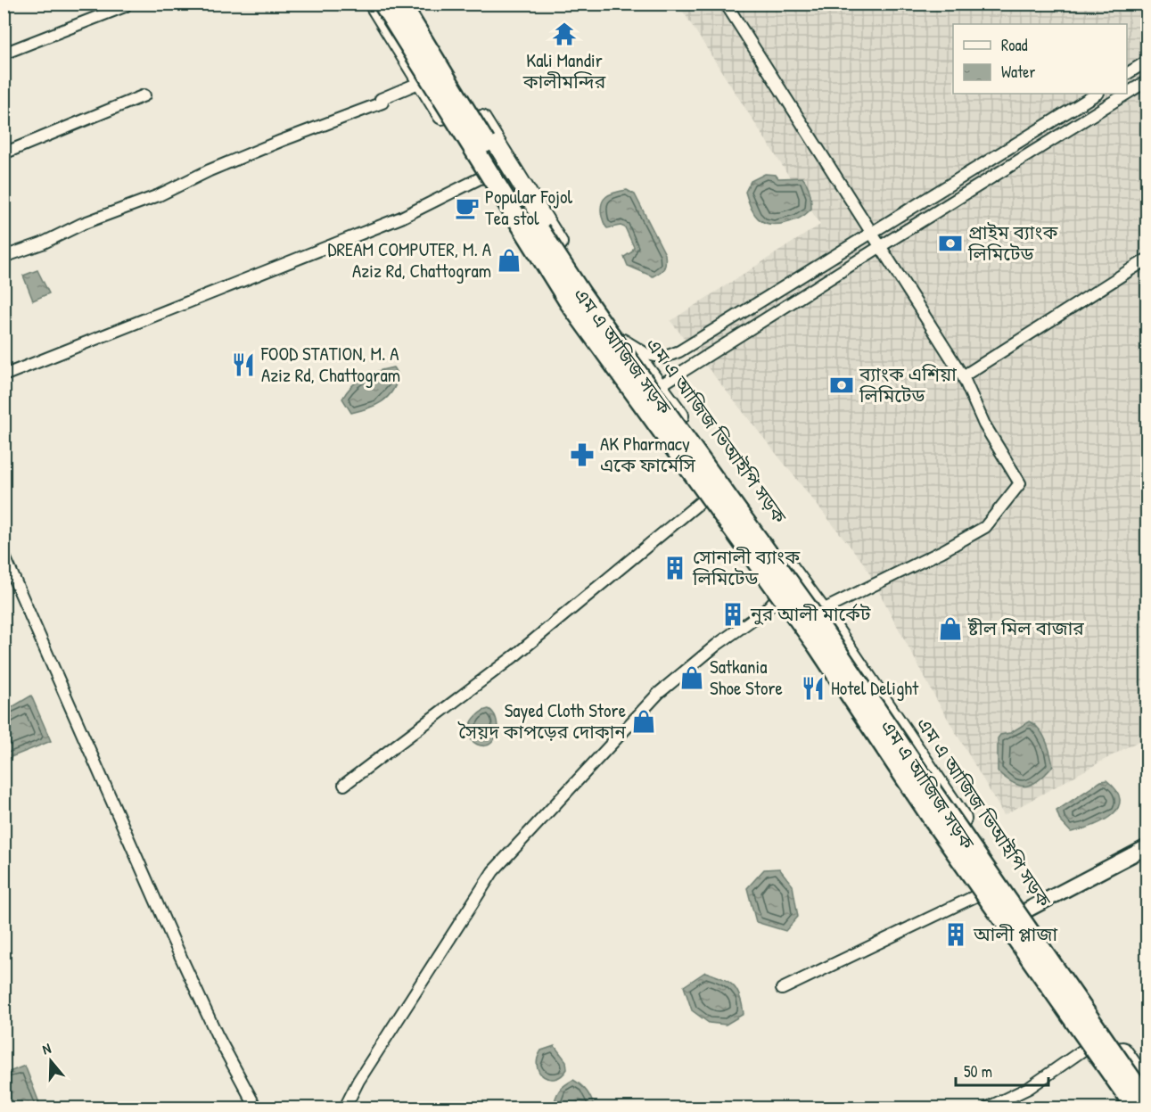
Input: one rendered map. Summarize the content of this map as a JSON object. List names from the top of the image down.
{
  "streets": {
    "main road": ["এম এ আজিজ সড়ক", "এম এ আজিজ ভিআইপি সড়ক"]
  },
  "places": {
    "temple": ["Kali Mandir কালীমন্দির"],
    "cafe": ["Popular Fojol Tea stol"],
    "bank": ["প্রাইম ব্যাংক লিমিটেড", "ব্যাংক এশিয়া লিমিটেড"],
    "shop": [
      "DREAM COMPUTER, M. A Aziz Rd, Chattogram",
      "ষ্টীল মিল বাজার",
      "Satkania Shoe Store",
      "Sayed Cloth Store সৈয়দ কাপড়ের দোকান"
    ],
    "restaurant": ["FOOD STATION, M. A Aziz Rd, Chattogram", "Hotel Delight"],
    "pharmacy": ["AK Pharmacy একে ফার্মেসি"],
    "building": ["সোনালী ব্যাংক লিমিটেড", "নুর আলী মার্কেট", "আলী প্লাজা"]
  },
  "legend": ["Road", "Water"],
  "scale_bar": "50 m",
  "north": "top"
}
